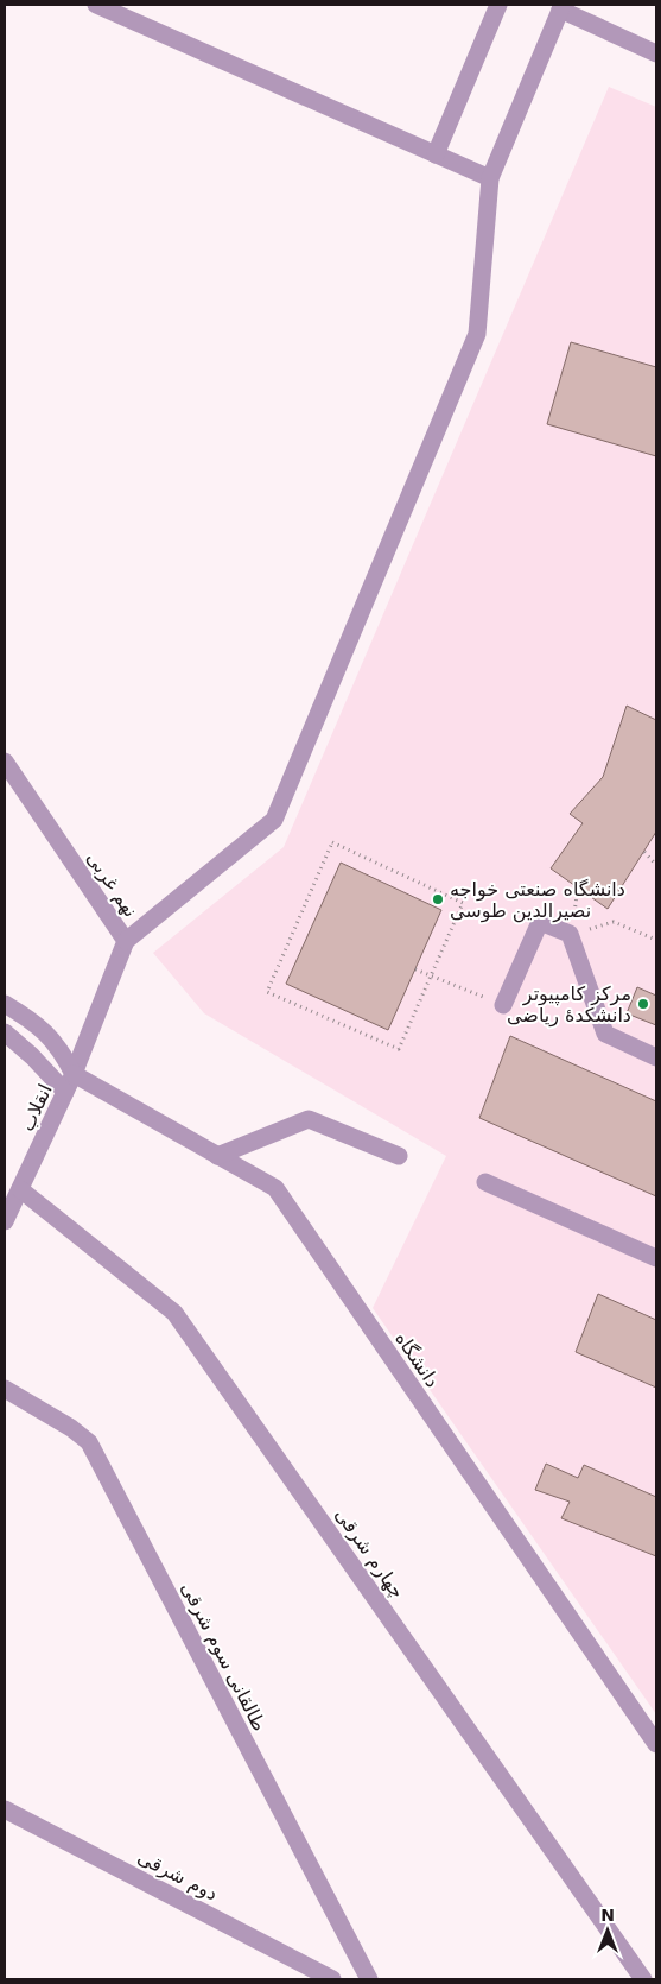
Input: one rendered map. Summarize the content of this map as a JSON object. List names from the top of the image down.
{
  "streets": {
    "street": [
      "نهم غربی",
      "انقلاب",
      "دانشگاه",
      "چهارم شرقی",
      "طالقانی سوم شرقی",
      "دوم شرقی"
    ]
  },
  "crossings": [
    ["نهم غربی", "انقلاب"],
    ["نهم غربی", "دانشگاه"],
    ["انقلاب", "دانشگاه"],
    ["انقلاب", "چهارم شرقی"]
  ],
  "places": ["دانشگاه صنعتی خواجه نصیرالدین طوسی", "مرکز کامپیوتر دانشکدهٔ ریاضی"],
  "north": "top"
}
